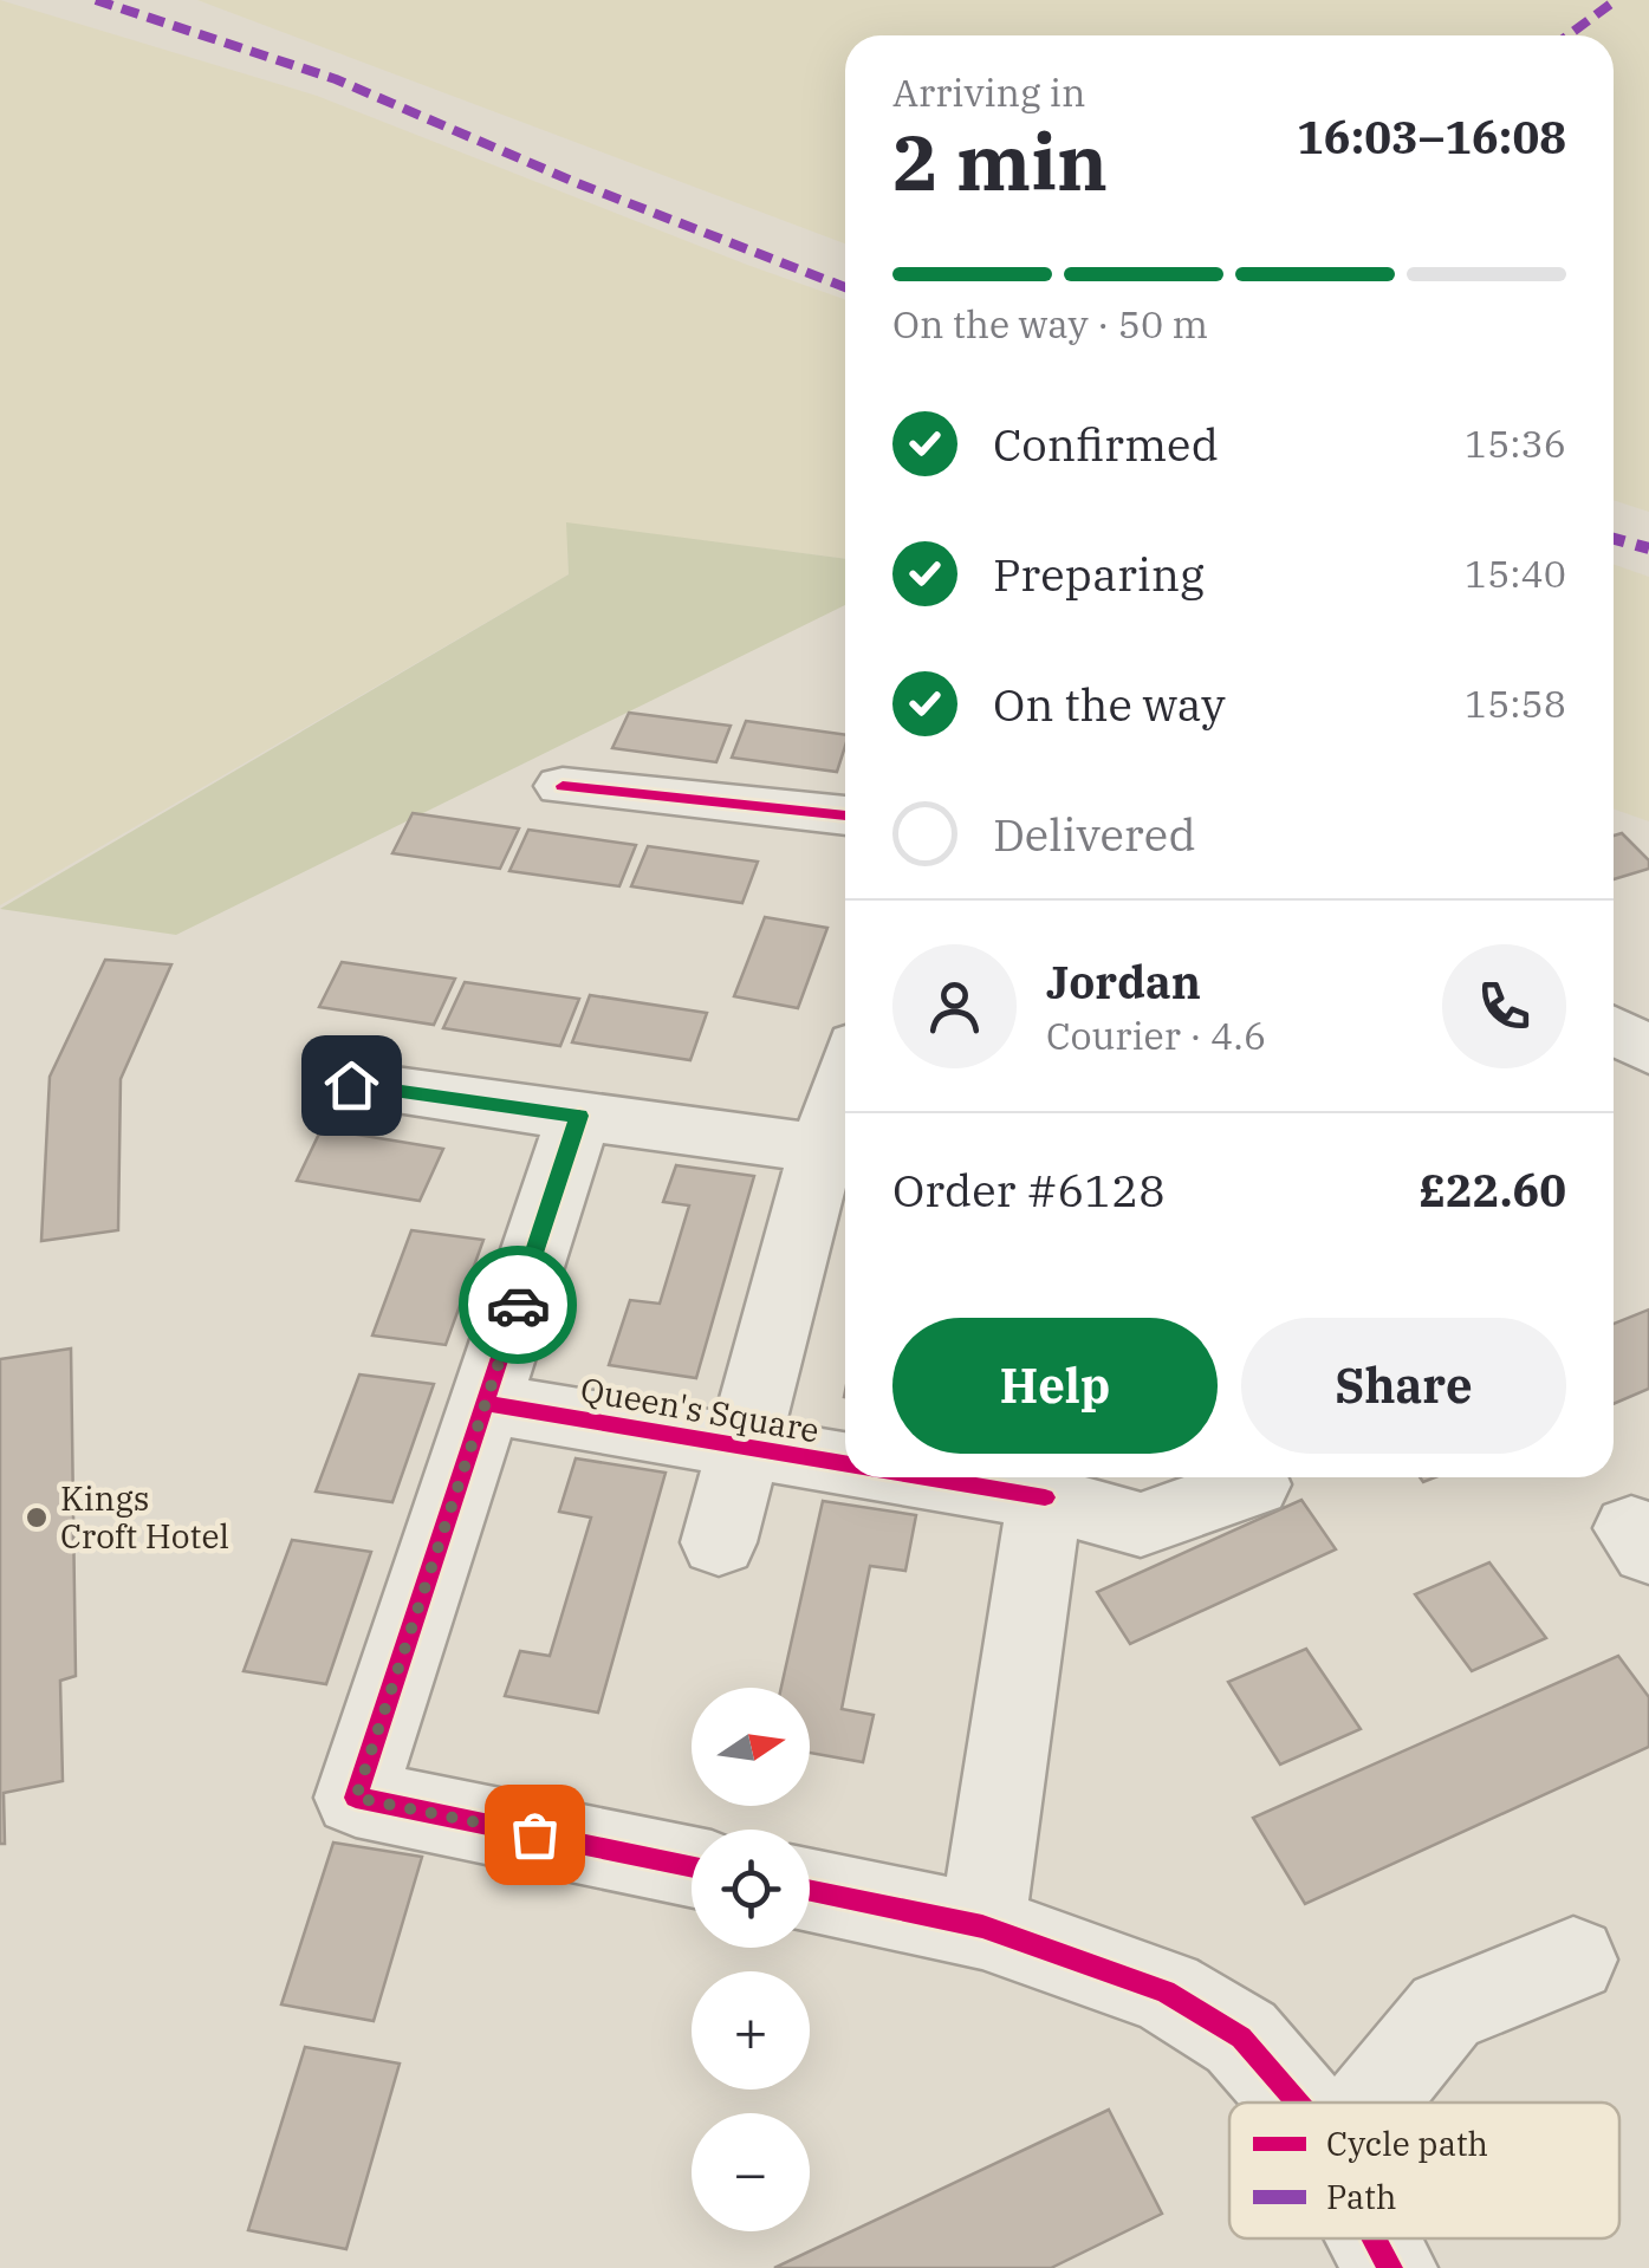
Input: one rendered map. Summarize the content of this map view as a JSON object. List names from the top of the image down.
{
  "streets": {
    "street": ["Queen's Square"]
  },
  "places": ["Kings Croft Hotel"],
  "legend": ["Cycle path", "Path"],
  "north": "right",
  "page": {
    "heading": ["2 min", "Arriving in", "16:03–16:08"],
    "panel": [
      "Jordan",
      "Courier · 4.6",
      "Order #6128",
      "£22.60"
    ],
    "bar": "On the way · 50 m",
    "list": [
      ["Confirmed", "15:36"],
      ["Preparing", "15:40"],
      ["On the way", "15:58"],
      "Delivered"
    ],
    "buttons": ["Help", "Share"],
    "map_buttons": ["+", "−"]
  }
}
